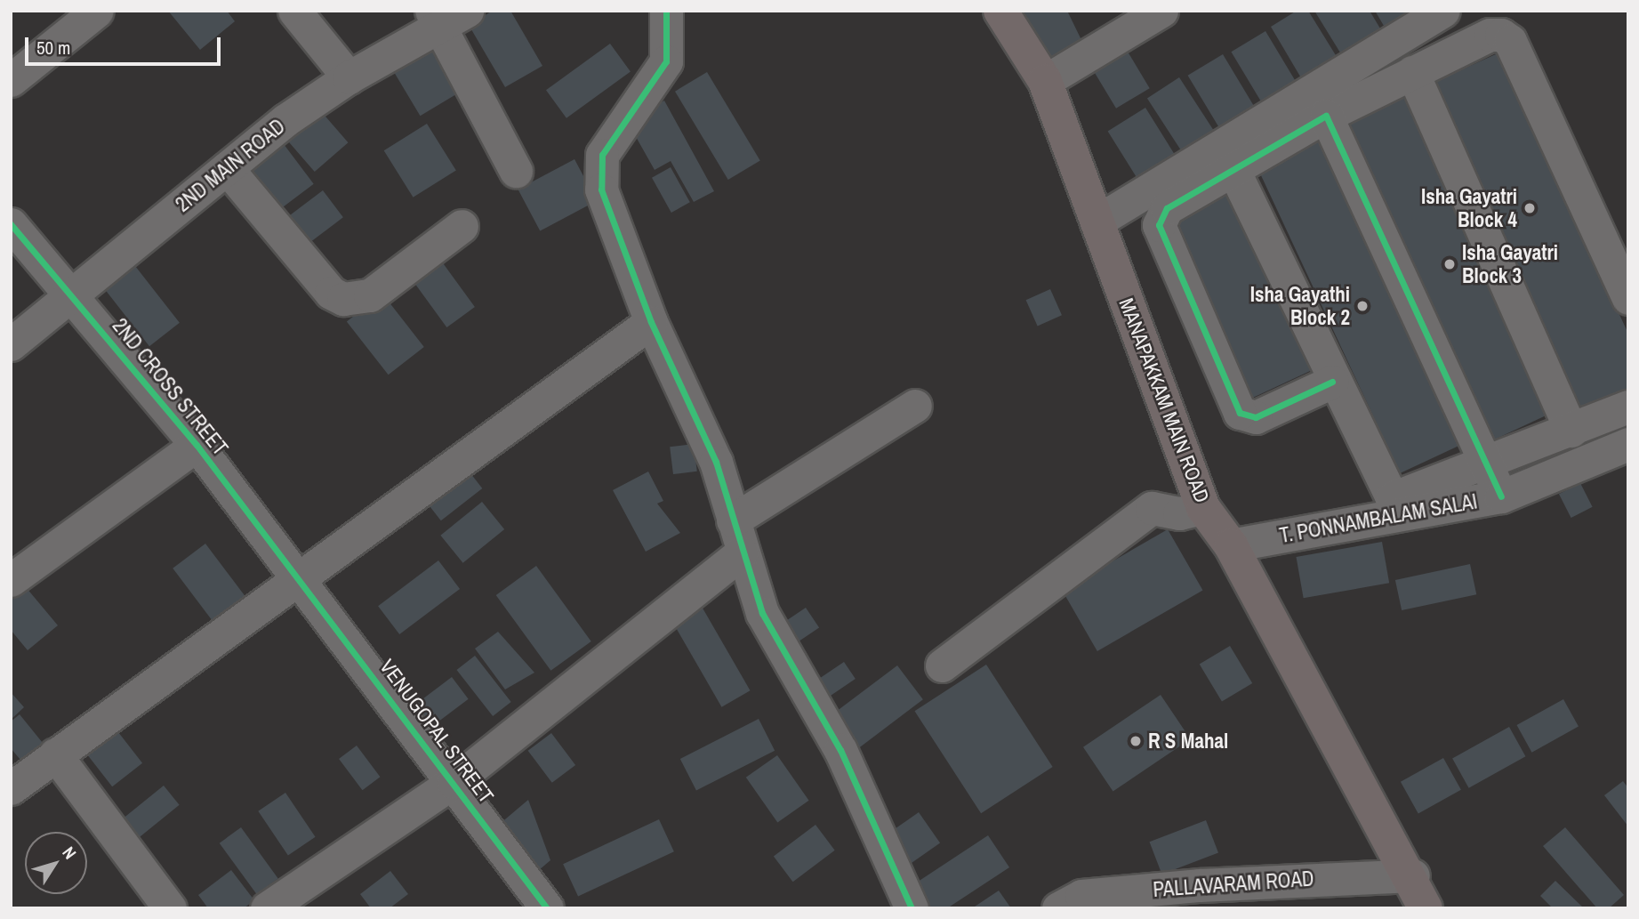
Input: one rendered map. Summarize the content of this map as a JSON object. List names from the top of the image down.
{
  "streets": {
    "main road": ["MANAPAKKAM MAIN ROAD"],
    "street": [
      "2ND MAIN ROAD",
      "2ND CROSS STREET",
      "T. PONNAMBALAM SALAI",
      "VENUGOPAL STREET",
      "PALLAVARAM ROAD"
    ]
  },
  "crossings": [
    ["2ND MAIN ROAD", "2ND CROSS STREET"],
    ["2ND CROSS STREET", "VENUGOPAL STREET"],
    ["MANAPAKKAM MAIN ROAD", "T. PONNAMBALAM SALAI"],
    ["MANAPAKKAM MAIN ROAD", "PALLAVARAM ROAD"]
  ],
  "places": [
    "Isha Gayatri Block 4",
    "Isha Gayatri Block 3",
    "Isha Gayathi Block 2",
    "R S Mahal"
  ],
  "scale_bar": "50 m",
  "north": "top right"
}
